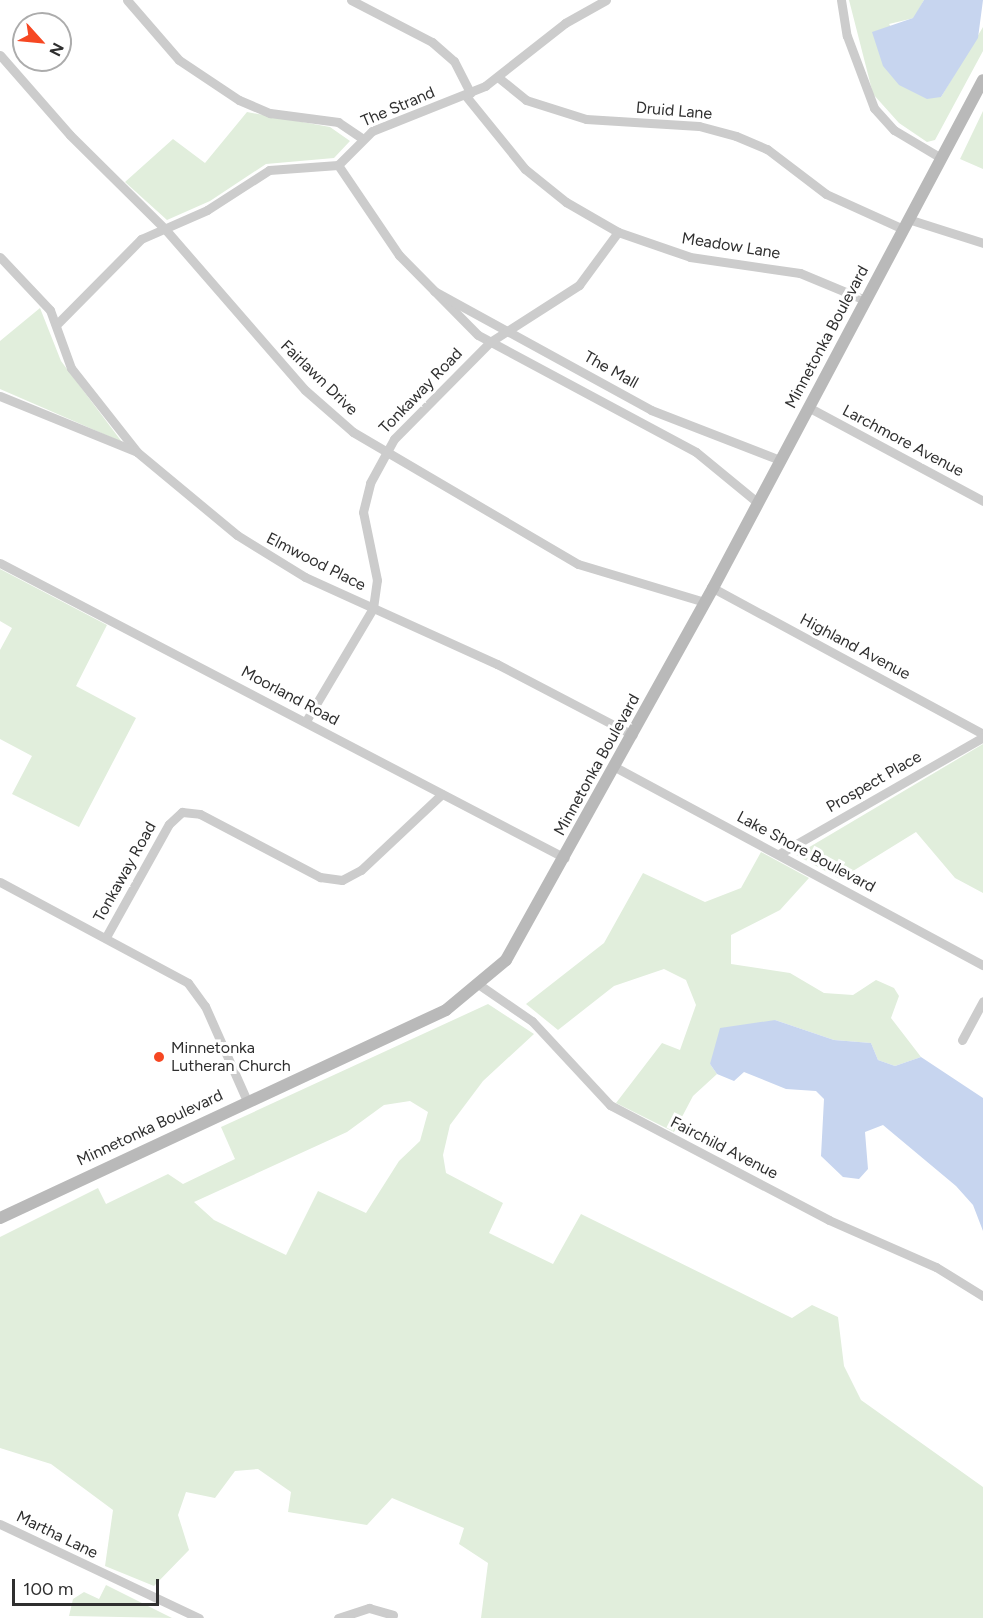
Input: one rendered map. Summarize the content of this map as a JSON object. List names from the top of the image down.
{
  "streets": {
    "main road": ["Minnetonka Boulevard"],
    "street": [
      "The Strand",
      "Druid Lane",
      "Meadow Lane",
      "The Mall",
      "Fairlawn Drive",
      "Tonkaway Road",
      "Larchmore Avenue",
      "Elmwood Place",
      "Highland Avenue",
      "Moorland Road",
      "Prospect Place",
      "Lake Shore Boulevard",
      "Fairchild Avenue",
      "Martha Lane"
    ]
  },
  "crossings": [
    ["The Strand", "Druid Lane"],
    ["The Strand", "Meadow Lane"],
    ["The Strand", "The Mall"],
    ["Druid Lane", "Minnetonka Boulevard"],
    ["Meadow Lane", "Minnetonka Boulevard"],
    ["Meadow Lane", "Tonkaway Road"],
    ["Minnetonka Boulevard", "The Mall"],
    ["Minnetonka Boulevard", "Fairlawn Drive"],
    ["Minnetonka Boulevard", "Larchmore Avenue"],
    ["Minnetonka Boulevard", "Elmwood Place"],
    ["Minnetonka Boulevard", "Highland Avenue"],
    ["Minnetonka Boulevard", "Moorland Road"],
    ["Minnetonka Boulevard", "Lake Shore Boulevard"],
    ["Minnetonka Boulevard", "Fairchild Avenue"],
    ["The Mall", "Tonkaway Road"],
    ["Fairlawn Drive", "Tonkaway Road"],
    ["Tonkaway Road", "Elmwood Place"],
    ["Tonkaway Road", "Moorland Road"],
    ["Highland Avenue", "Prospect Place"],
    ["Prospect Place", "Lake Shore Boulevard"]
  ],
  "places": ["Minnetonka Lutheran Church"],
  "scale_bar": "100 m",
  "north": "bottom right"
}
